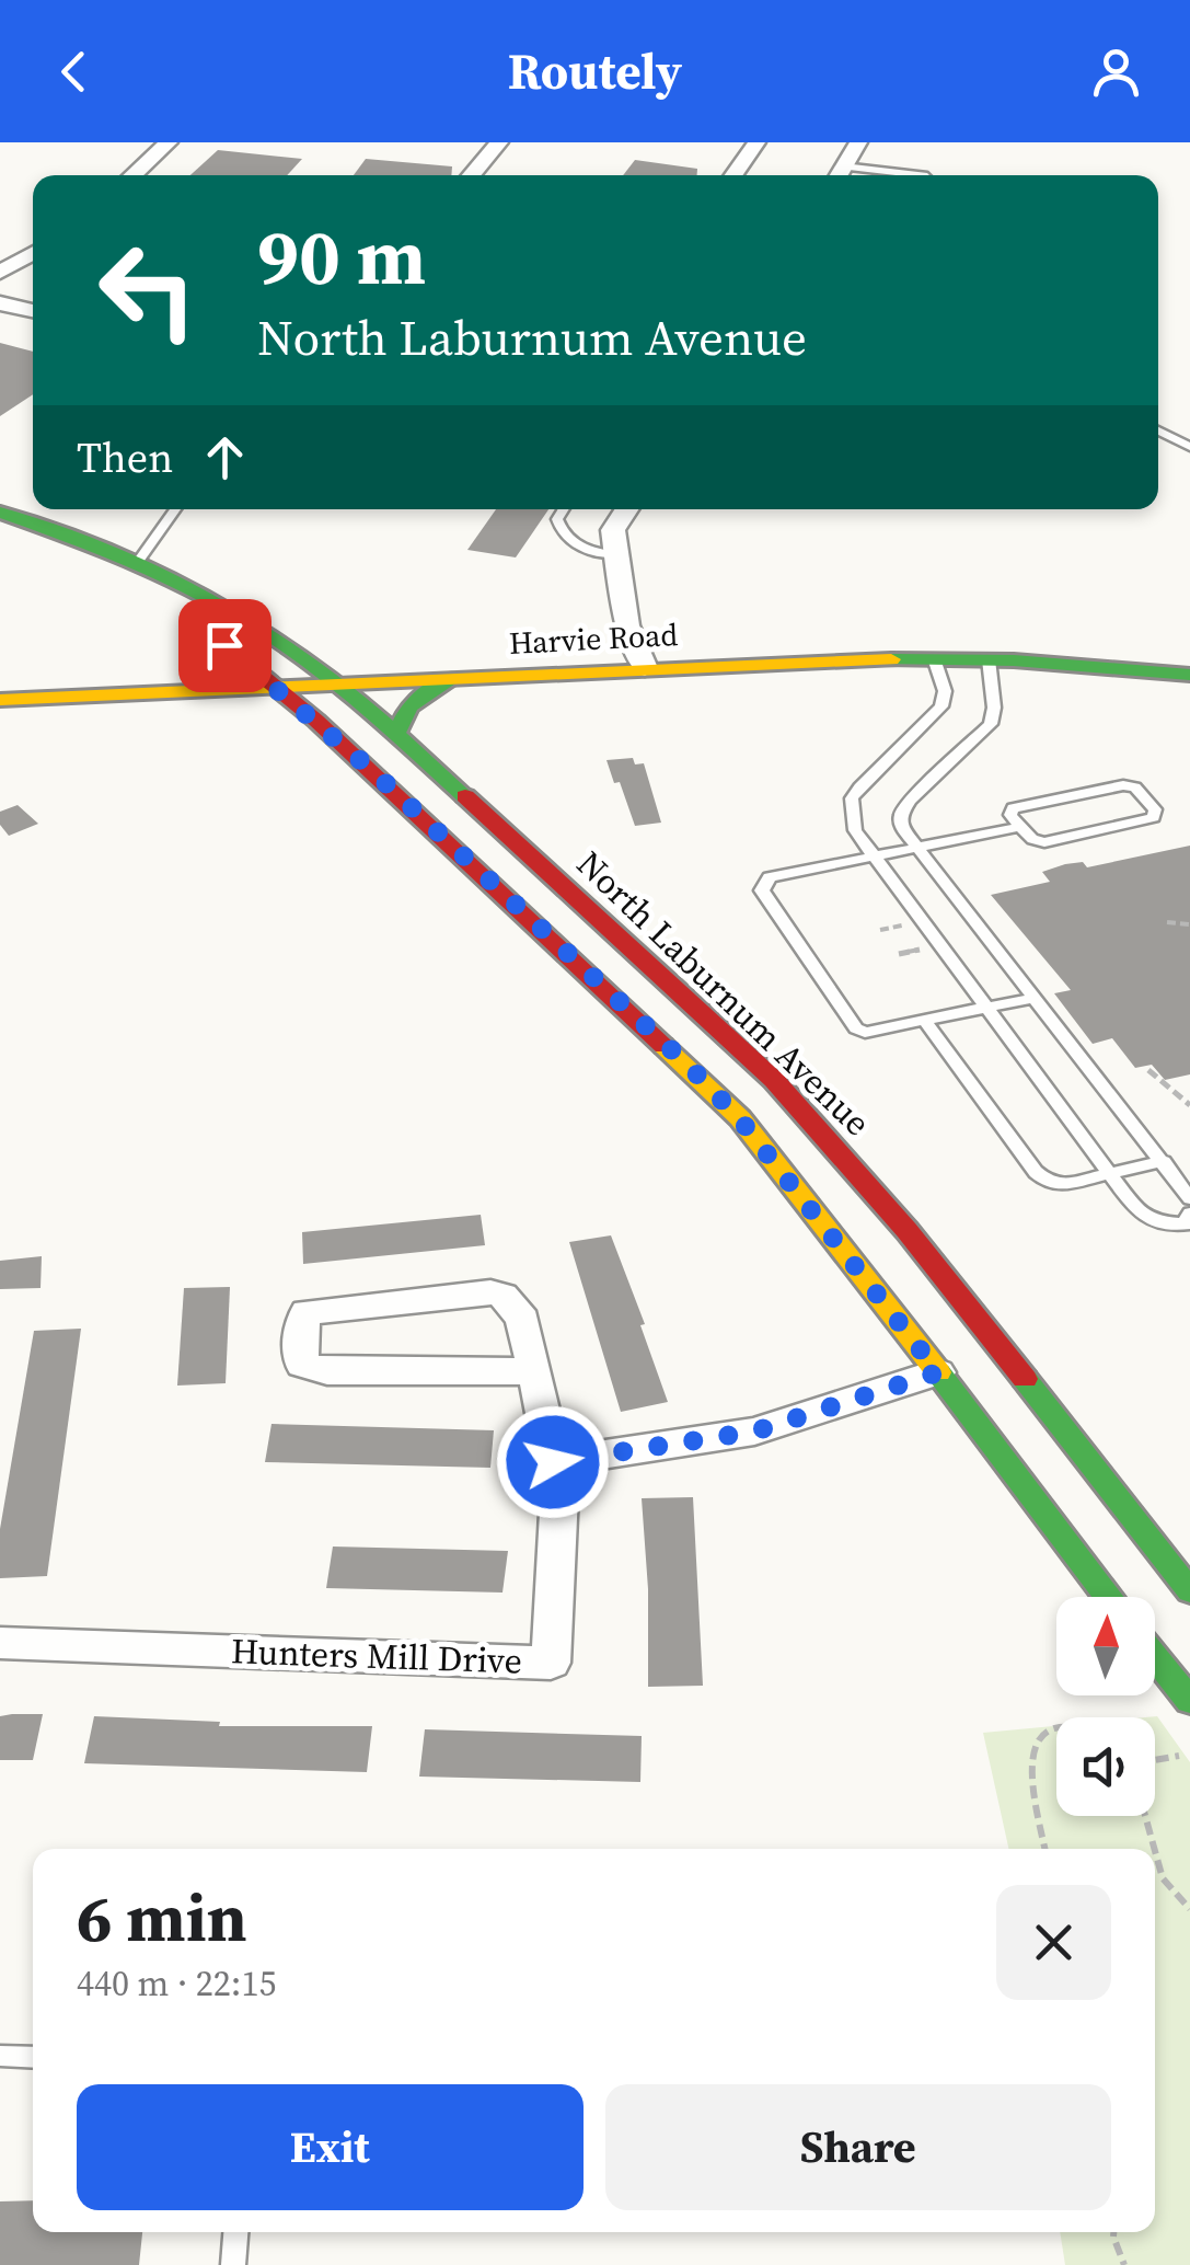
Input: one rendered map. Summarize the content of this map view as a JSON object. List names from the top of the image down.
{
  "streets": {
    "main road": ["Harvie Road", "North Laburnum Avenue"],
    "street": ["Hunters Mill Drive"]
  },
  "crossings": [
    ["Harvie Road", "North Laburnum Avenue"]
  ],
  "north": "top",
  "page": {
    "header": "Routely",
    "turn": ["90 m", "North Laburnum Avenue"],
    "then": "Then",
    "heading": ["6 min", "440 m · 22:15"],
    "buttons": ["Exit", "Share"]
  }
}
